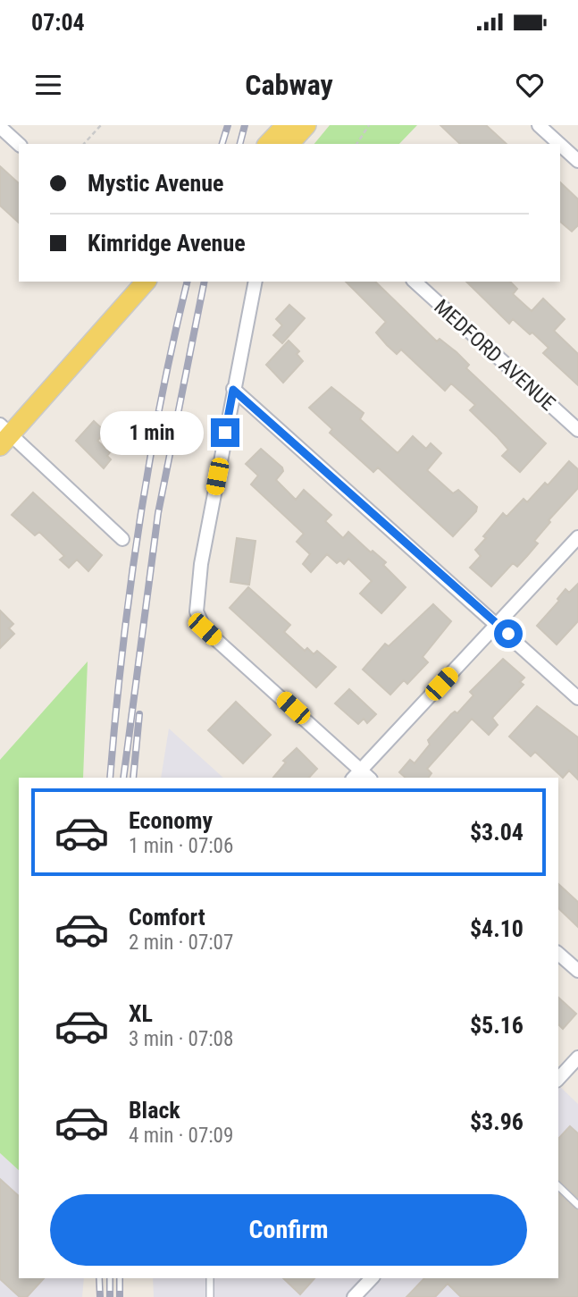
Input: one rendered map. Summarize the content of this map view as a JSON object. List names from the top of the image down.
{
  "streets": {
    "street": ["MEDFORD AVENUE"]
  },
  "page": {
    "status": "07:04",
    "header": "Cabway",
    "banner": ["Mystic Avenue", "Kimridge Avenue"],
    "bubble": "1 min",
    "list": [
      {
        "name": "Economy",
        "note": "1 min · 07:06",
        "value": "$3.04"
      },
      {
        "name": "Comfort",
        "note": "2 min · 07:07",
        "value": "$4.10"
      },
      {
        "name": "XL",
        "note": "3 min · 07:08",
        "value": "$5.16"
      },
      {
        "name": "Black",
        "note": "4 min · 07:09",
        "value": "$3.96"
      }
    ],
    "buttons": "Confirm"
  }
}
